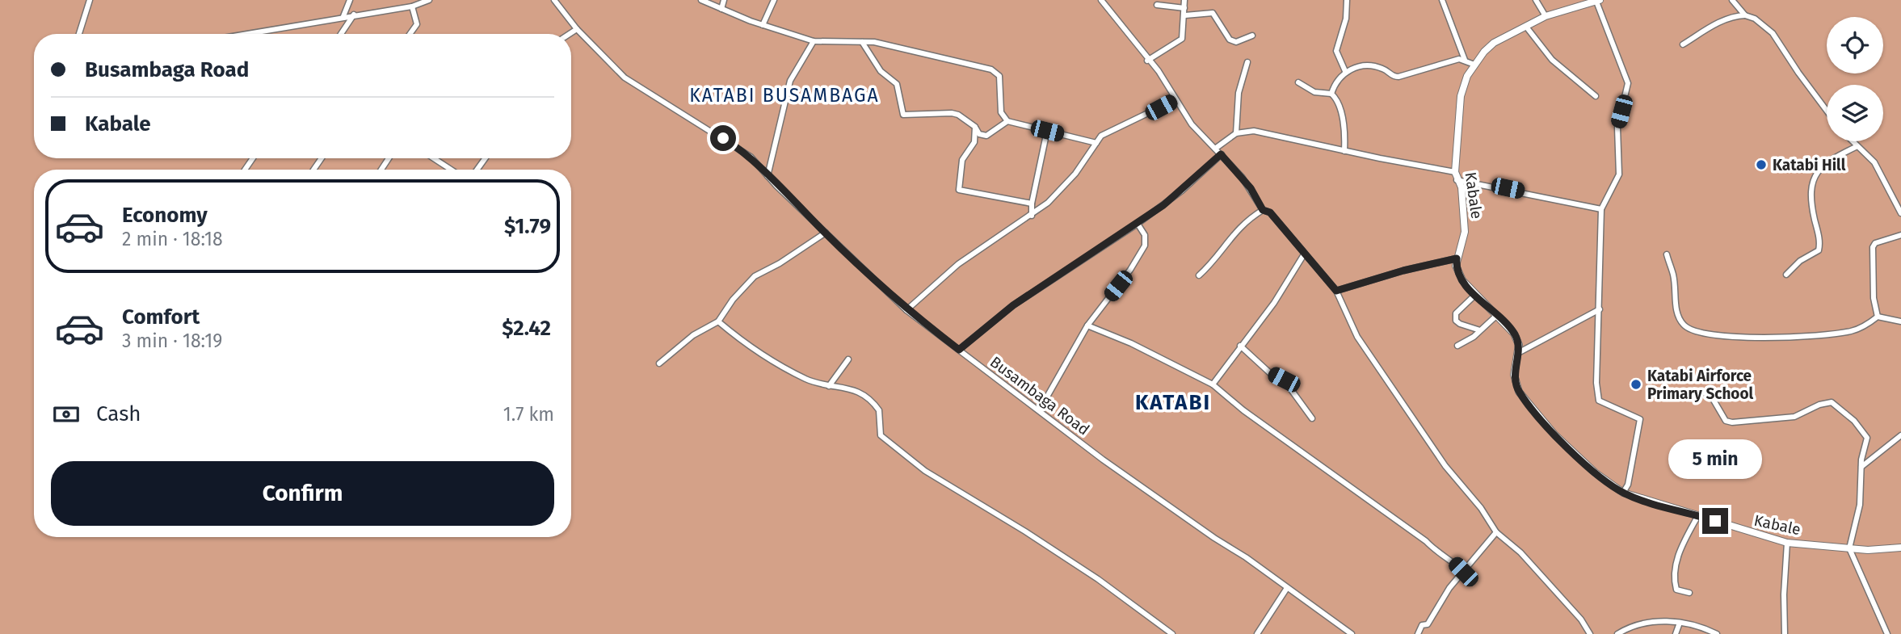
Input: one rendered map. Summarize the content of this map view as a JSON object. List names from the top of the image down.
{
  "streets": {
    "street": ["Kabale", "Busambaga Road"]
  },
  "districts": ["KATABI BUSAMBAGA", "KATABI"],
  "places": ["Katabi Hill", "Katabi Airforce Primary School"],
  "page": {
    "banner": ["Busambaga Road", "Kabale"],
    "list": [
      {
        "name": "Economy",
        "note": "2 min · 18:18",
        "value": "$1.79"
      },
      {
        "name": "Comfort",
        "note": "3 min · 18:19",
        "value": "$2.42"
      }
    ],
    "pay": ["Cash", "1.7 km"],
    "bubble": "5 min",
    "buttons": "Confirm"
  }
}
